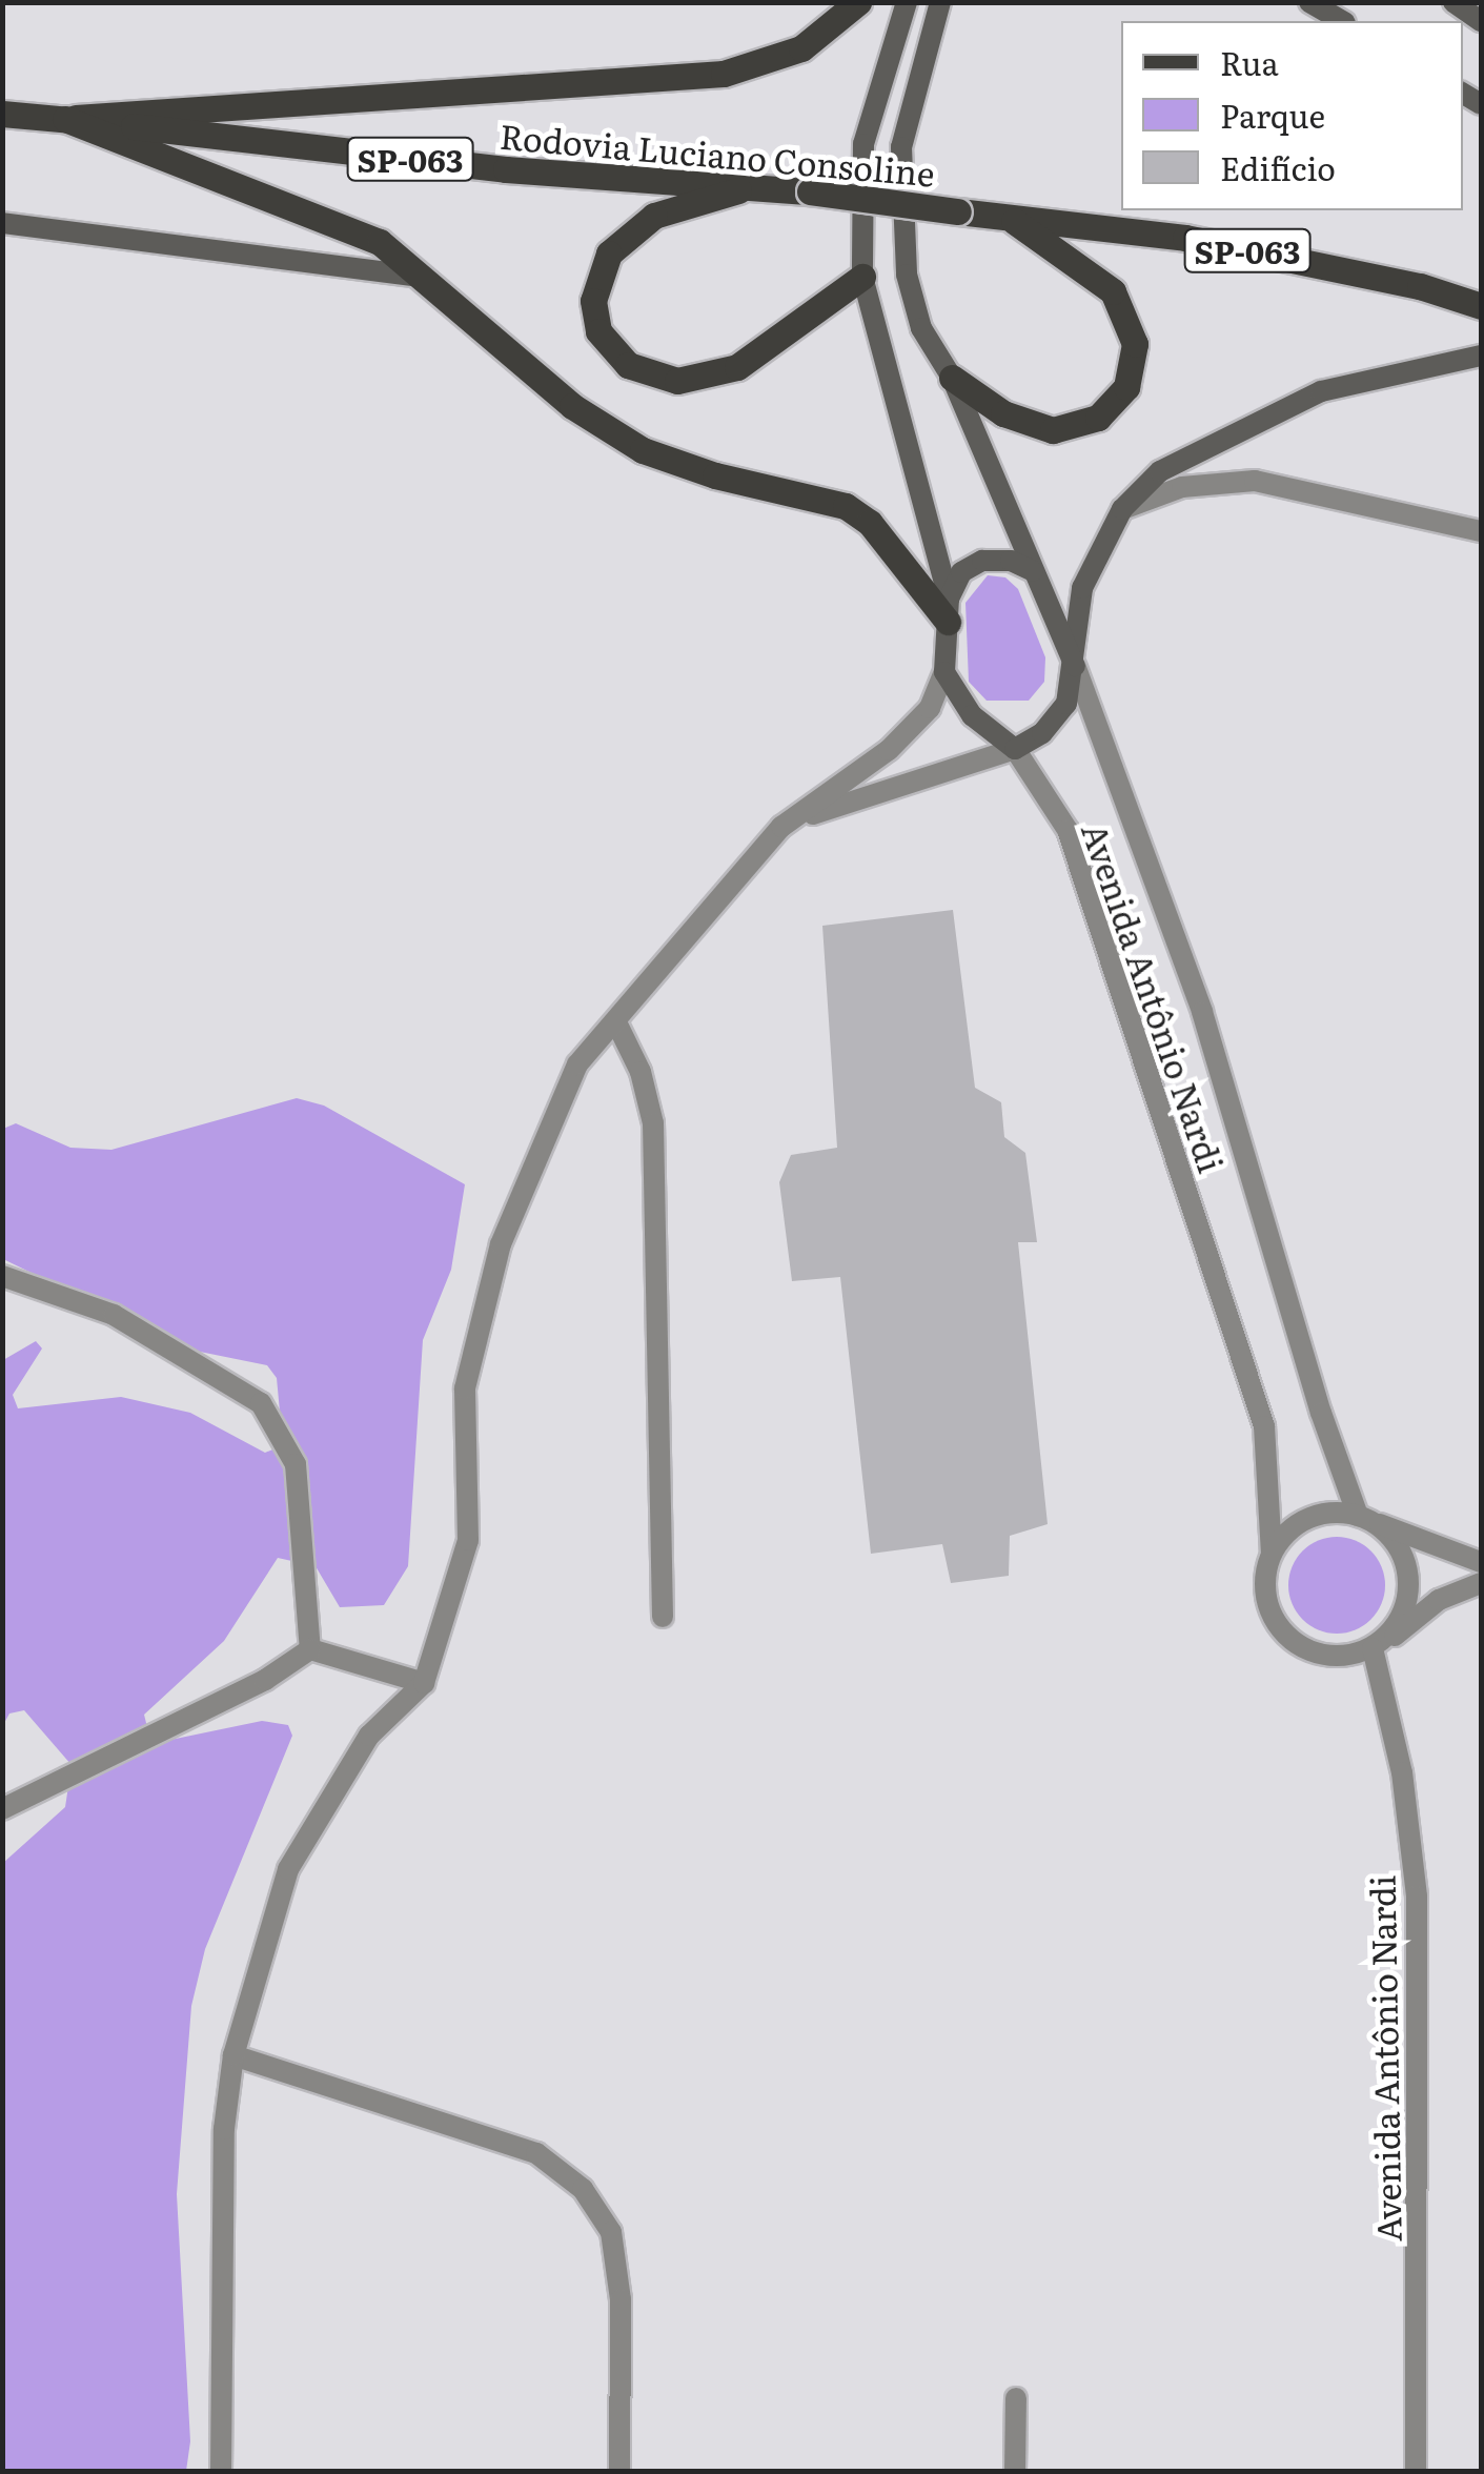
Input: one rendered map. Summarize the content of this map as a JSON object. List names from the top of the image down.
{
  "streets": {
    "main road": ["Rodovia Luciano Consoline", "SP-063", "Avenida Antônio Nardi"]
  },
  "legend": ["Rua", "Parque", "Edifício"]
}
